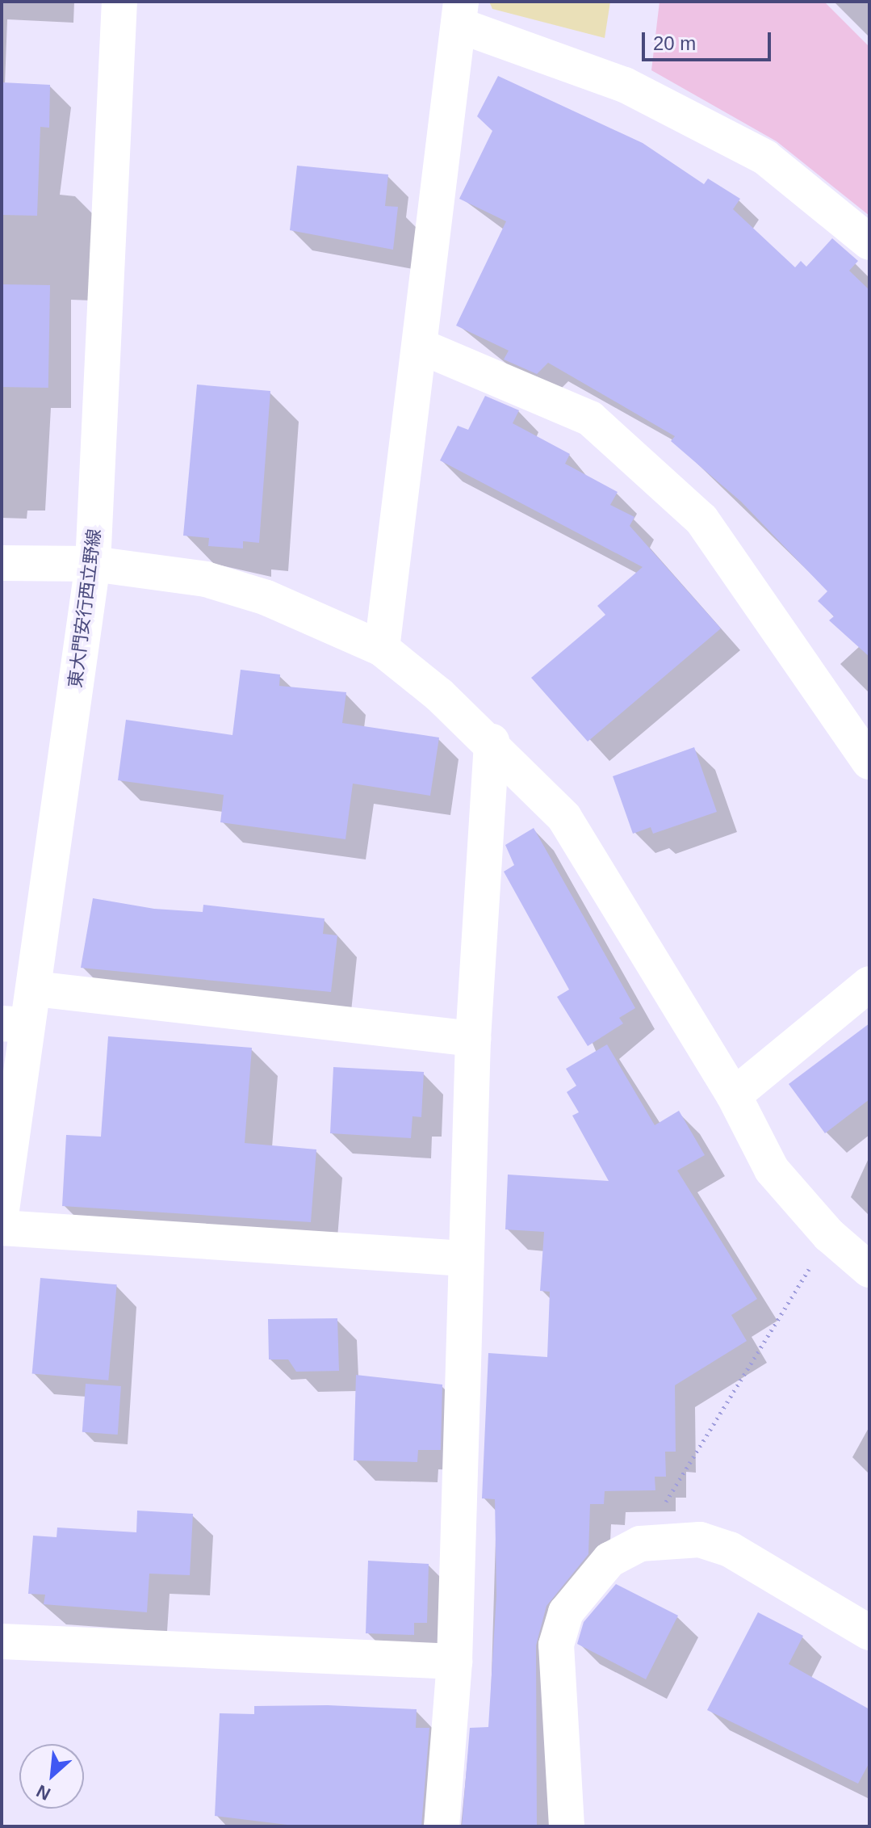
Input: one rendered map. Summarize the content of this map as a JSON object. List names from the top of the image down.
{
  "streets": {
    "street": ["東大門安行西立野線"]
  },
  "scale_bar": "20 m",
  "north": "bottom left"
}
